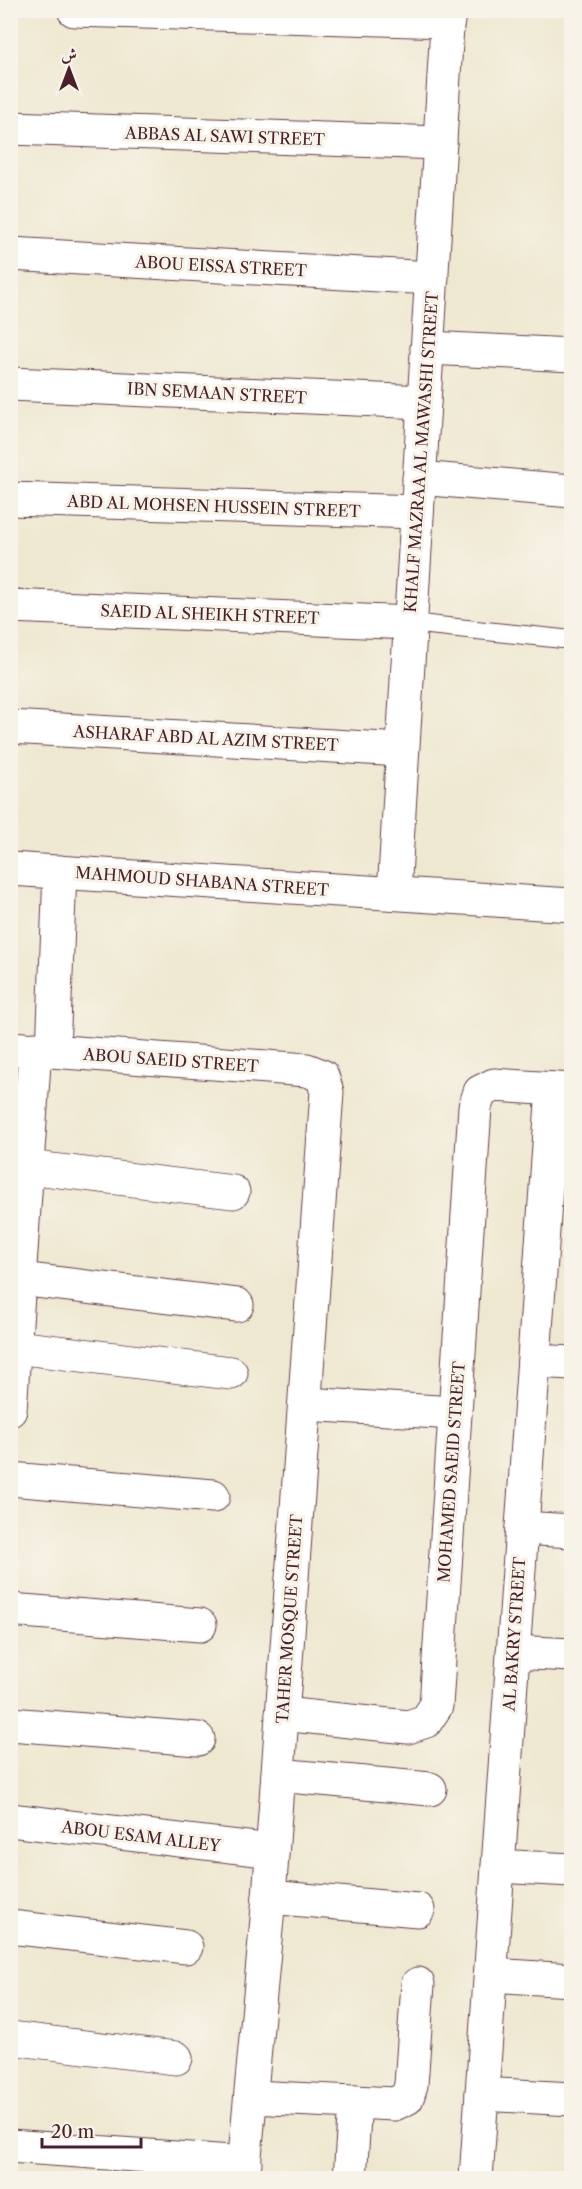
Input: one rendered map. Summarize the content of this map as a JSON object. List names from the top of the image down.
{
  "streets": {
    "street": [
      "ABBAS AL SAWI STREET",
      "ABOU EISSA STREET",
      "IBN SEMAAN STREET",
      "KHALF MAZRAA AL MAWASHI STREET",
      "ABD AL MOHSEN HUSSEIN STREET",
      "SAEID AL SHEIKH STREET",
      "ASHARAF ABD AL AZIM STREET",
      "MAHMOUD SHABANA STREET",
      "ABOU SAEID STREET",
      "MOHAMED SAEID STREET",
      "TAHER MOSQUE STREET",
      "AL BAKRY STREET",
      "ABOU ESAM ALLEY"
    ]
  },
  "crossings": [
    ["ABBAS AL SAWI STREET", "KHALF MAZRAA AL MAWASHI STREET"],
    ["ABOU EISSA STREET", "KHALF MAZRAA AL MAWASHI STREET"],
    ["IBN SEMAAN STREET", "KHALF MAZRAA AL MAWASHI STREET"],
    ["KHALF MAZRAA AL MAWASHI STREET", "ABD AL MOHSEN HUSSEIN STREET"],
    ["KHALF MAZRAA AL MAWASHI STREET", "SAEID AL SHEIKH STREET"],
    ["KHALF MAZRAA AL MAWASHI STREET", "ASHARAF ABD AL AZIM STREET"],
    ["KHALF MAZRAA AL MAWASHI STREET", "MAHMOUD SHABANA STREET"],
    ["ABOU SAEID STREET", "TAHER MOSQUE STREET"],
    ["MOHAMED SAEID STREET", "TAHER MOSQUE STREET"],
    ["MOHAMED SAEID STREET", "AL BAKRY STREET"],
    ["TAHER MOSQUE STREET", "ABOU ESAM ALLEY"]
  ],
  "scale_bar": "20 m",
  "north": "top"
}
